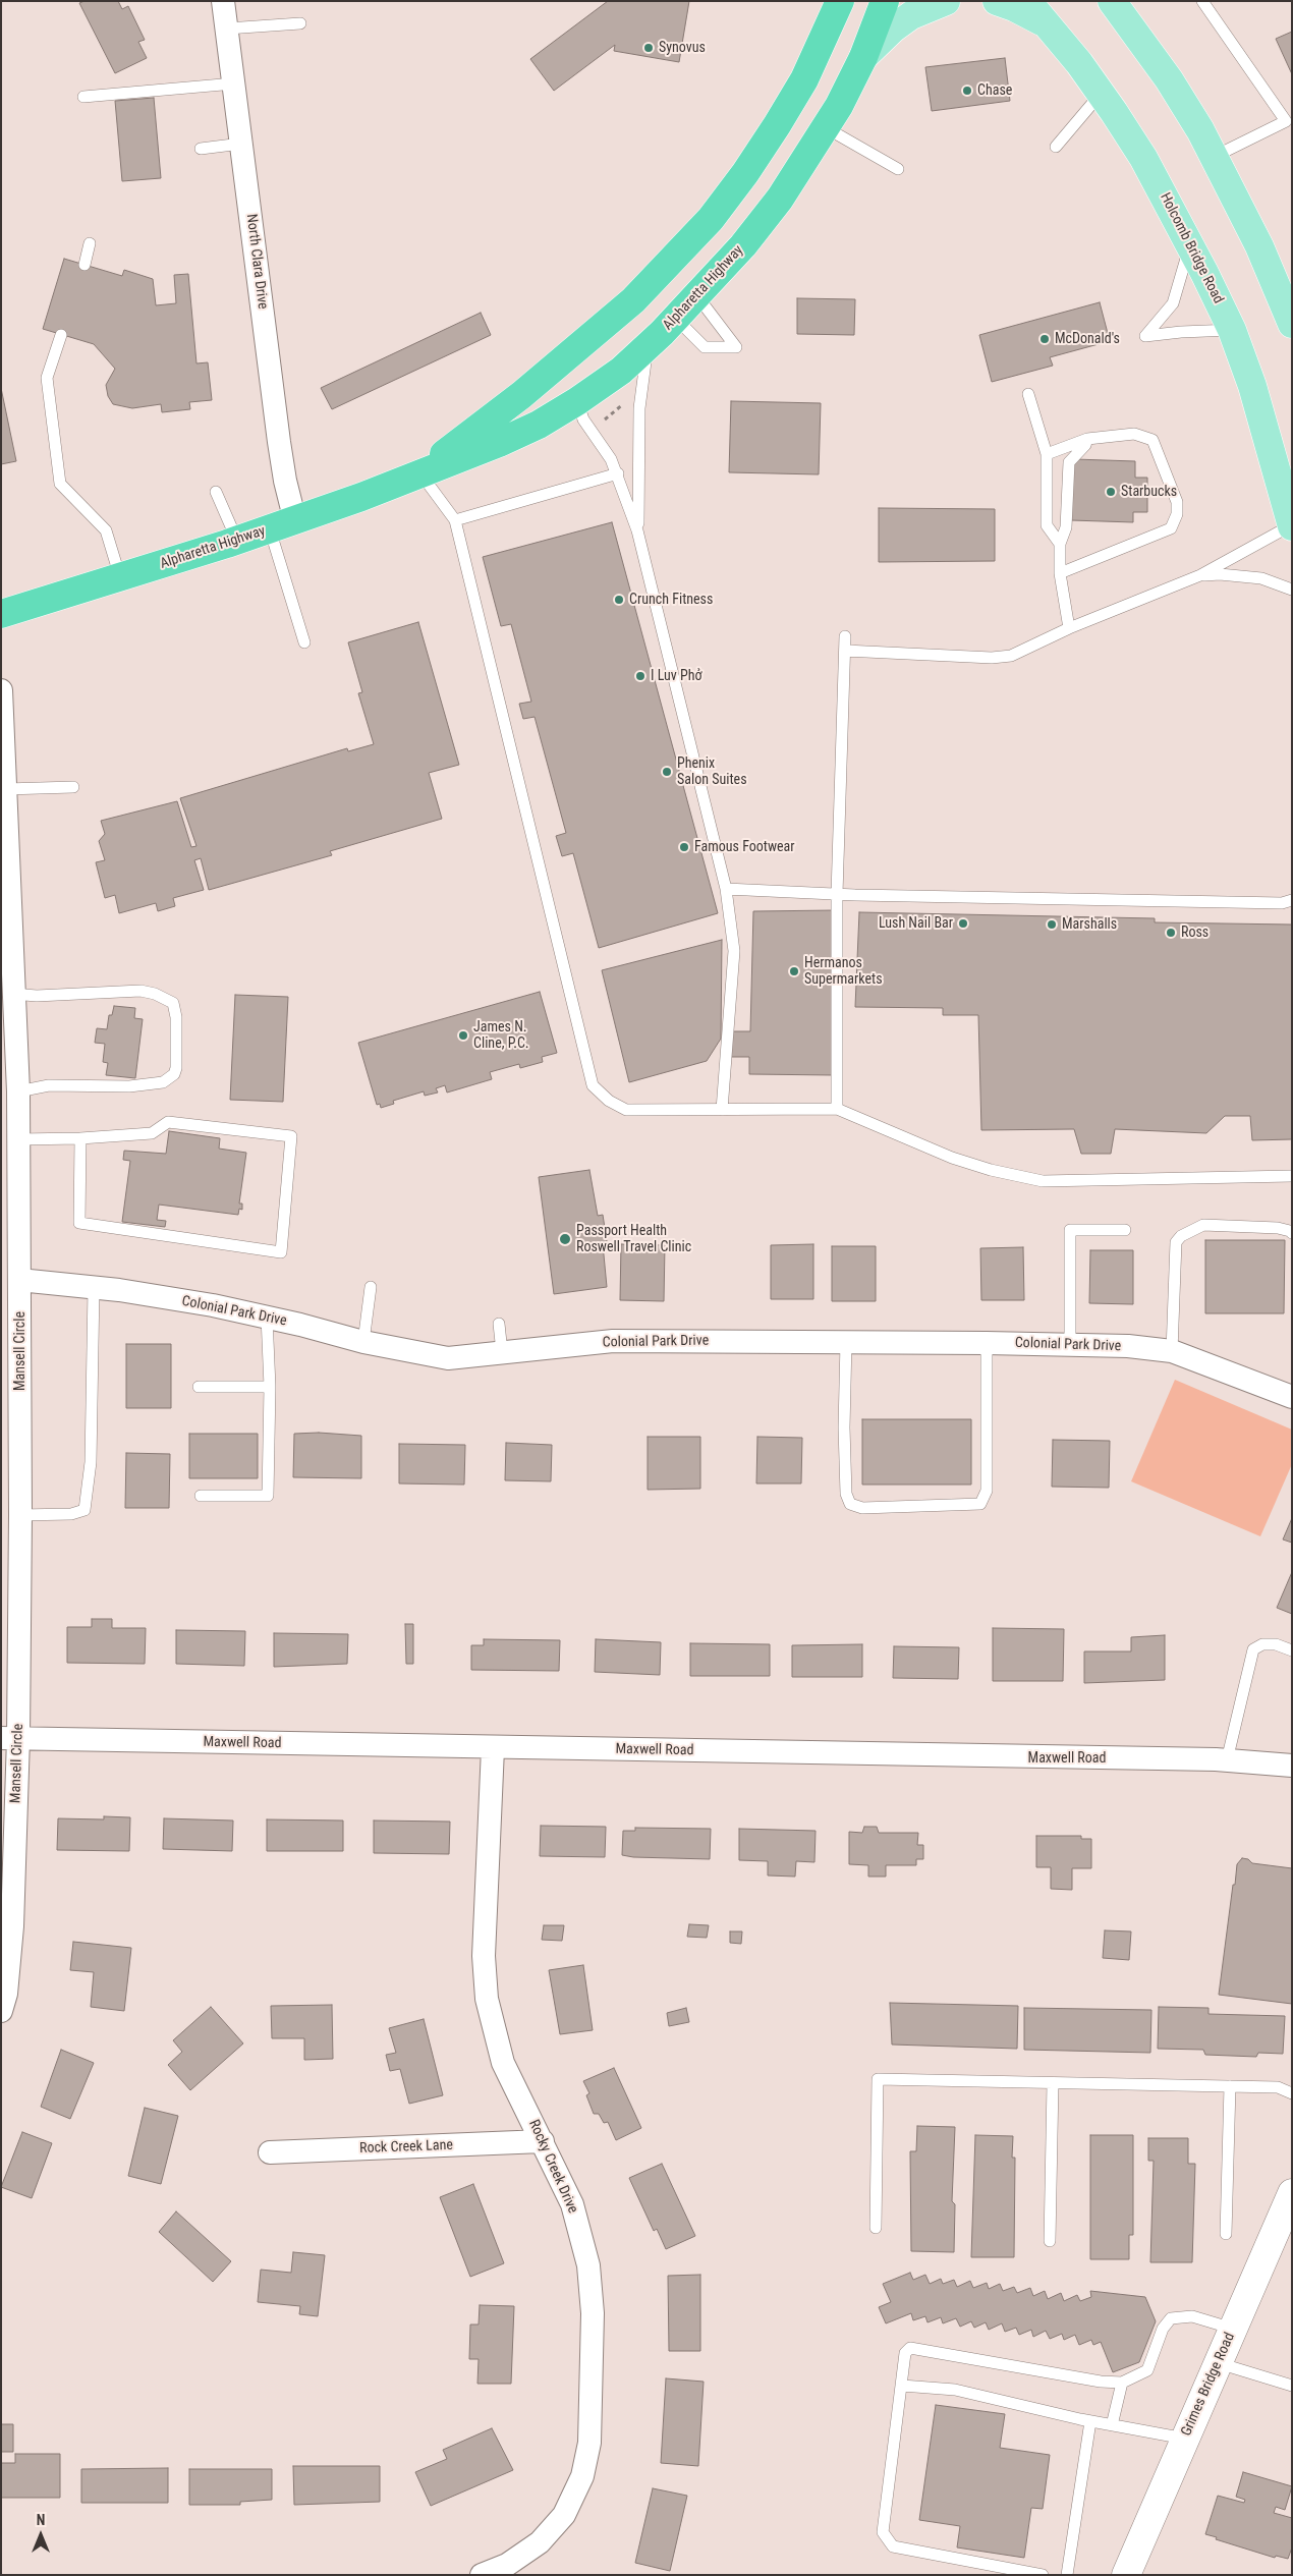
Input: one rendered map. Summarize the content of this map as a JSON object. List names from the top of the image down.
{
  "streets": {
    "highway": ["Alpharetta Highway"],
    "main road": ["Holcomb Bridge Road"],
    "street": [
      "North Clara Drive",
      "Colonial Park Drive",
      "Mansell Circle",
      "Maxwell Road",
      "Rock Creek Lane",
      "Rocky Creek Drive",
      "Grimes Bridge Road"
    ]
  },
  "crossings": [
    ["North Clara Drive", "Alpharetta Highway"],
    ["Colonial Park Drive", "Mansell Circle"],
    ["Mansell Circle", "Maxwell Road"],
    ["Maxwell Road", "Rocky Creek Drive"],
    ["Rock Creek Lane", "Rocky Creek Drive"]
  ],
  "places": [
    "Synovus",
    "Chase",
    "McDonald's",
    "Starbucks",
    "Crunch Fitness",
    "I Luv Phở",
    "Phenix Salon Suites",
    "Famous Footwear",
    "Lush Nail Bar",
    "Marshalls",
    "Ross",
    "Hermanos Supermarkets",
    "James N. Cline, P.C.",
    "Passport Health Roswell Travel Clinic"
  ],
  "north": "top"
}
